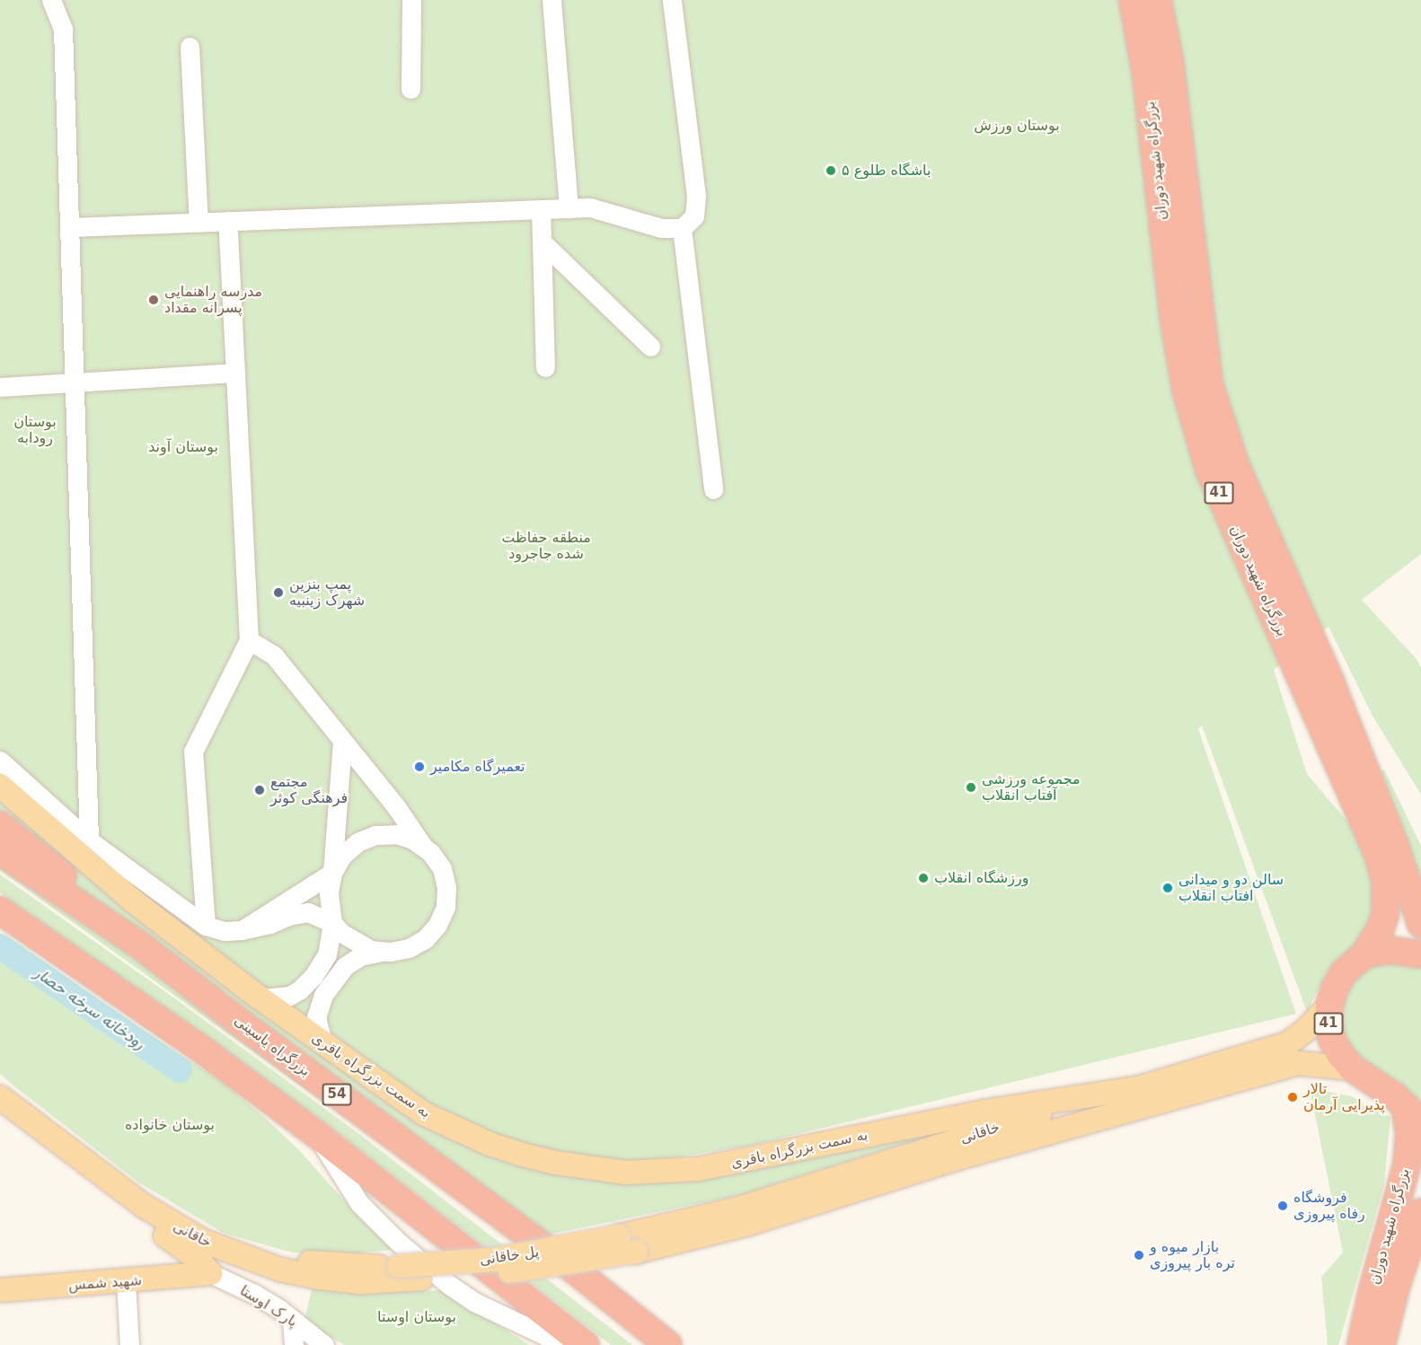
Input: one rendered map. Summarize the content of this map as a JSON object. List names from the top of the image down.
{
  "streets": {
    "highway": [
      "بزرگراه شهید دوران",
      "41",
      "بزرگراه یاسینی",
      "54"
    ],
    "main road": [
      "به سمت بزرگراه باقری",
      "خاقانی",
      "پل خاقانی",
      "شهید شمس"
    ],
    "street": ["پارک اوستا"]
  },
  "crossings": [
    ["بزرگراه شهید دوران", "41"],
    ["41", "خاقانی"],
    ["به سمت بزرگراه باقری", "خاقانی"],
    ["خاقانی", "پل خاقانی"],
    ["شهید شمس", "پارک اوستا"]
  ],
  "water": ["رودخانه سرخه حصار"],
  "parks": [
    "بوستان ورزش",
    "بوستان رودابه",
    "بوستان آوند",
    "منطقه حفاظت شده جاجرود",
    "بوستان خانواده",
    "بوستان اوستا"
  ],
  "places": [
    "باشگاه طلوع ۵",
    "مدرسه راهنمایی پسرانه مقداد",
    "پمپ بنزین شهرک زینبیه",
    "تعمیرگاه مکامیر",
    "مجموعه ورزشی آفتاب انقلاب",
    "مجتمع فرهنگی کوثر",
    "ورزشگاه انقلاب",
    "سالن دو و میدانی افتاب انقلاب",
    "تالار پذیرایی آرمان",
    "فروشگاه رفاه پیروزی",
    "بازار میوه و تره بار پیروزی"
  ]
}
